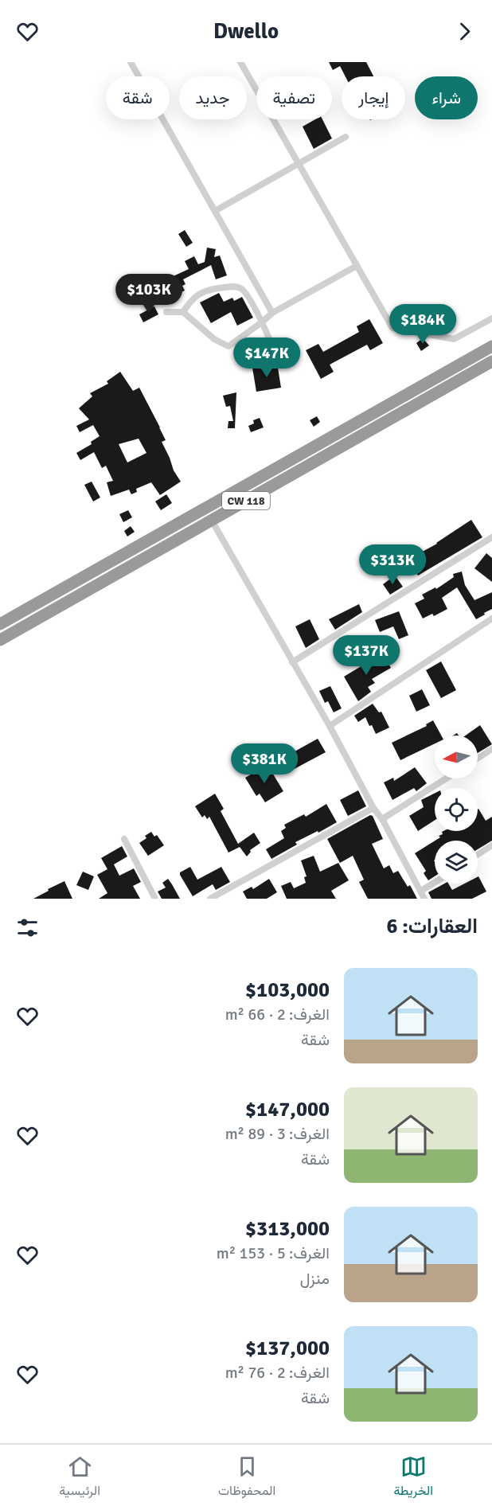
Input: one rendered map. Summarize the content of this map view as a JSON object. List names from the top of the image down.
{
  "streets": {
    "highway": ["CW 118"]
  },
  "north": "left",
  "page": {
    "header": "Dwello",
    "chip": [
      "شراء",
      "إيجار",
      "تصفية",
      "جديد",
      "شقة"
    ],
    "price": [
      "$103K",
      "$184K",
      "$147K",
      "$313K",
      "$137K",
      "$381K"
    ],
    "heading": "العقارات: 6",
    "list": [
      {
        "name": "$103,000",
        "note": "الغرف: 2 · 66 m² · شقة"
      },
      {
        "name": "$147,000",
        "note": "الغرف: 3 · 89 m² · شقة"
      },
      {
        "name": "$313,000",
        "note": "الغرف: 5 · 153 m² · منزل"
      },
      {
        "name": "$137,000",
        "note": "الغرف: 2 · 76 m² · شقة"
      }
    ],
    "tabs": ["الخريطة", "المحفوظات", "الرئيسية"]
  }
}
